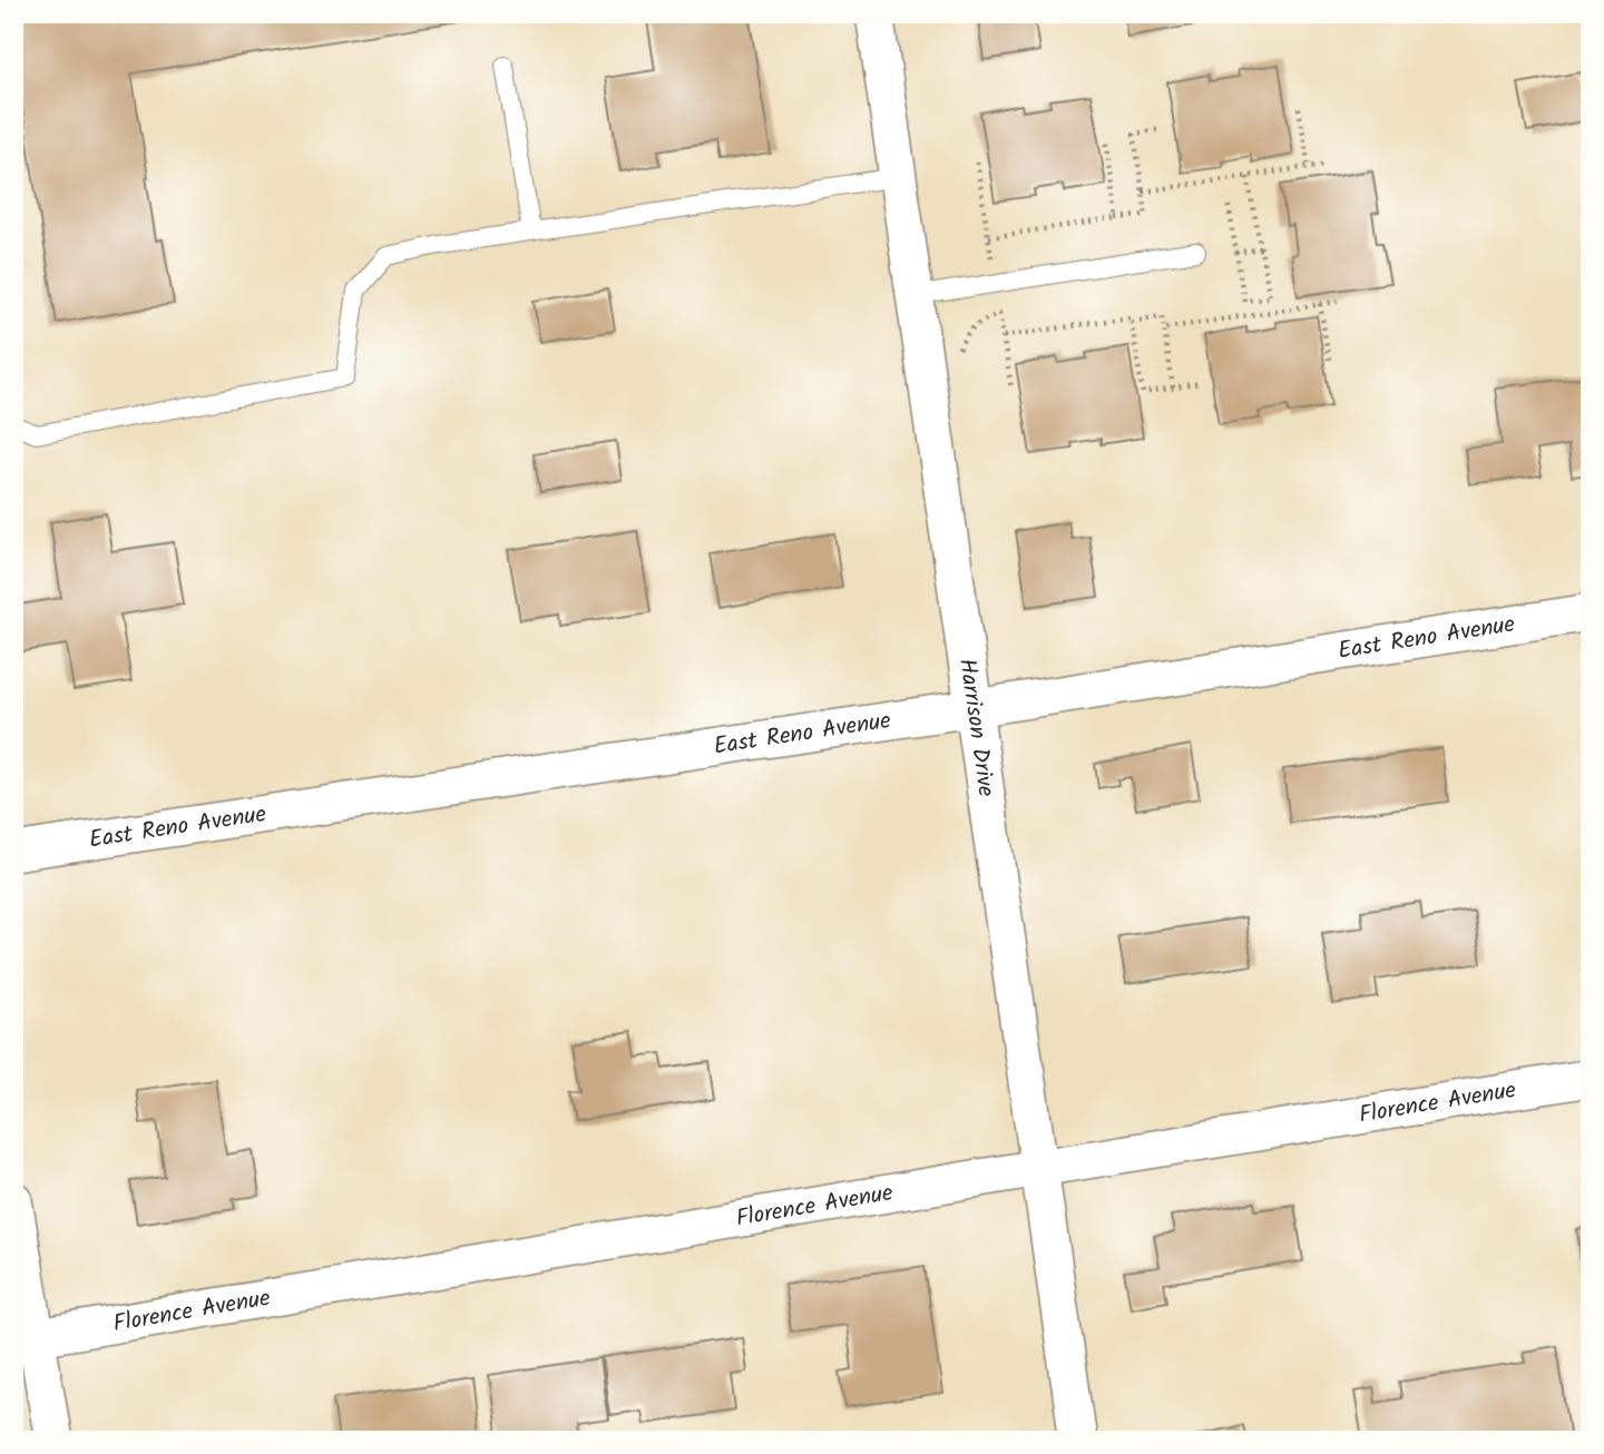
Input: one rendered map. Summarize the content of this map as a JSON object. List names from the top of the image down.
{
  "streets": {
    "street": ["East Reno Avenue", "Harrison Drive", "Florence Avenue"]
  },
  "crossings": [
    ["East Reno Avenue", "Harrison Drive"],
    ["Harrison Drive", "Florence Avenue"]
  ]
}
